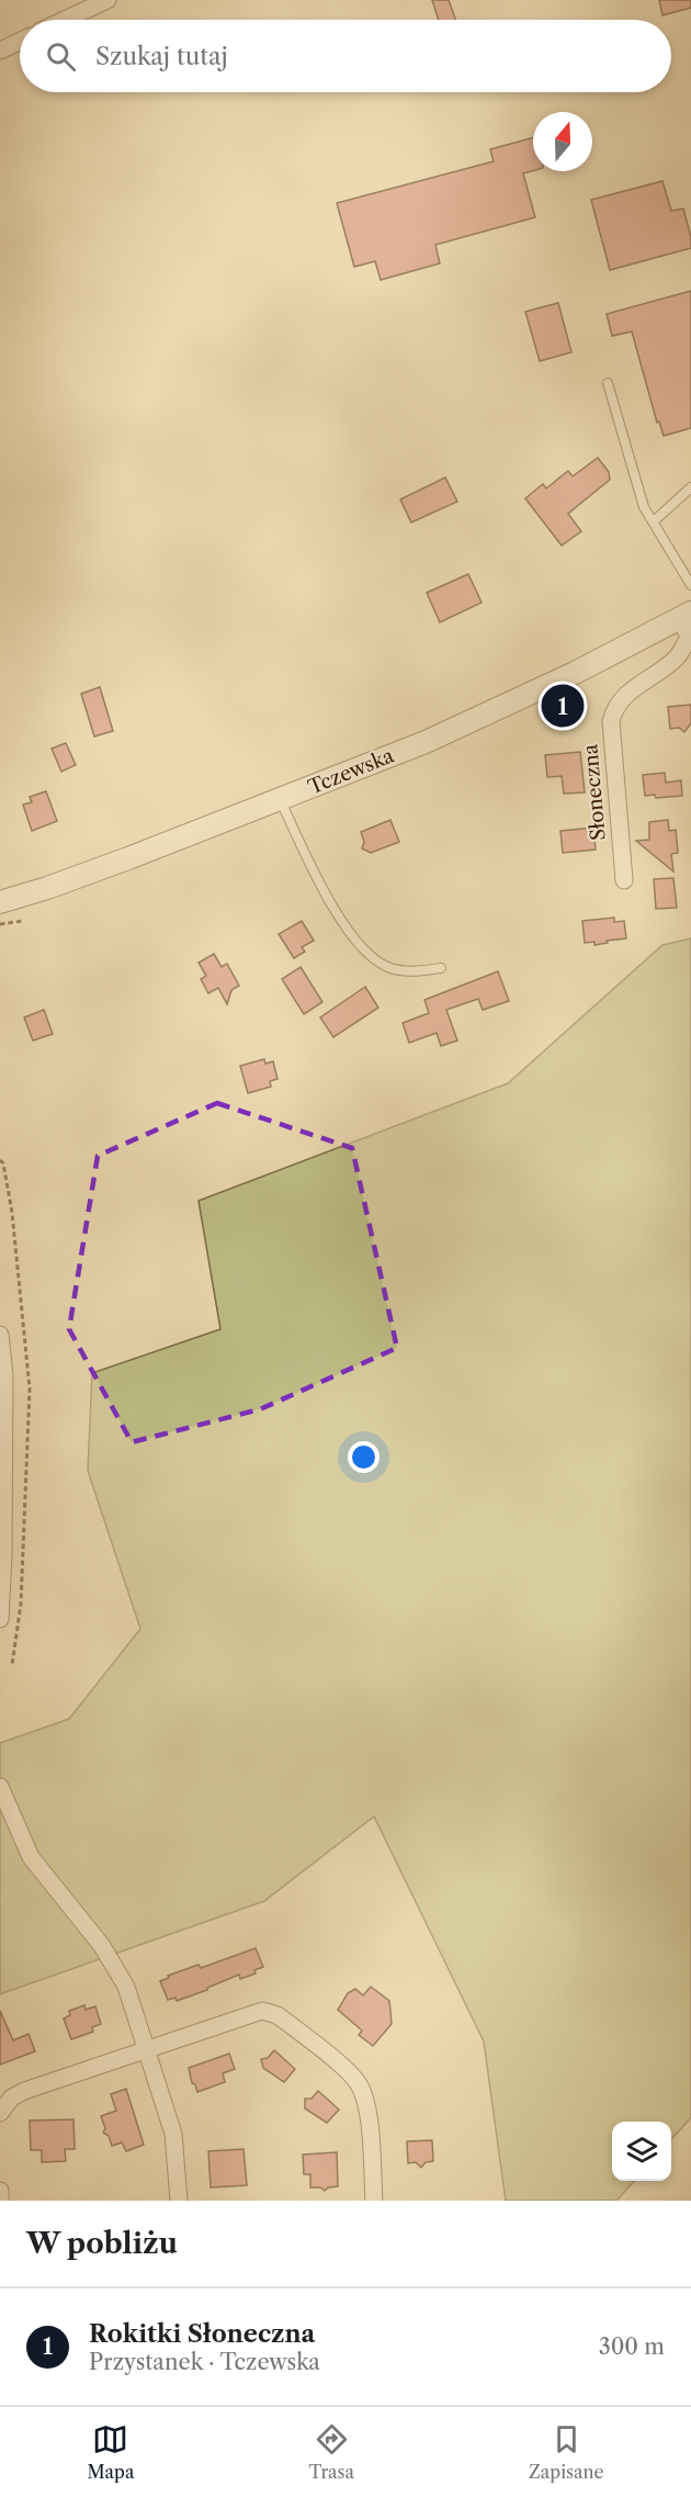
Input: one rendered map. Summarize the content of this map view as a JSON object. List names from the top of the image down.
{
  "streets": {
    "street": ["Tczewska", "Słoneczna"]
  },
  "crossings": [
    ["Tczewska", "Słoneczna"]
  ],
  "north": "top",
  "page": {
    "search": "Szukaj tutaj",
    "pins": "1",
    "heading": "W pobliżu",
    "list": [
      {
        "mark": "1",
        "name": "Rokitki Słoneczna",
        "note": "Przystanek · Tczewska",
        "value": "300 m"
      }
    ],
    "nav": ["Mapa", "Trasa", "Zapisane"]
  }
}
